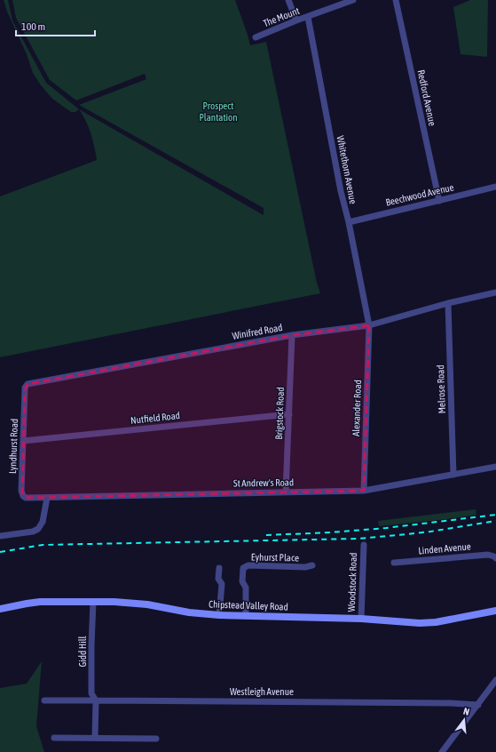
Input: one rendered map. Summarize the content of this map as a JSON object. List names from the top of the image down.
{
  "streets": {
    "main road": ["Chipstead Valley Road"],
    "street": [
      "The Mount",
      "Redford Avenue",
      "Whitethorn Avenue",
      "Beechwood Avenue",
      "Winifred Road",
      "Melrose Road",
      "Alexander Road",
      "Brigstock Road",
      "Nutfield Road",
      "Lyndhurst Road",
      "St Andrew's Road",
      "Linden Avenue",
      "Eyhurst Place",
      "Woodstock Road",
      "Gidd Hill",
      "Westleigh Avenue"
    ]
  },
  "crossings": [
    ["The Mount", "Whitethorn Avenue"],
    ["Redford Avenue", "Beechwood Avenue"],
    ["Whitethorn Avenue", "Beechwood Avenue"],
    ["Whitethorn Avenue", "Winifred Road"],
    ["Whitethorn Avenue", "Alexander Road"],
    ["Winifred Road", "Melrose Road"],
    ["Winifred Road", "Alexander Road"],
    ["Winifred Road", "Brigstock Road"],
    ["Winifred Road", "Lyndhurst Road"],
    ["Melrose Road", "St Andrew's Road"],
    ["Alexander Road", "St Andrew's Road"],
    ["Brigstock Road", "Nutfield Road"],
    ["Brigstock Road", "St Andrew's Road"],
    ["Nutfield Road", "Lyndhurst Road"],
    ["Lyndhurst Road", "St Andrew's Road"],
    ["Eyhurst Place", "Chipstead Valley Road"],
    ["Woodstock Road", "Chipstead Valley Road"],
    ["Chipstead Valley Road", "Gidd Hill"],
    ["Gidd Hill", "Westleigh Avenue"]
  ],
  "parks": ["Prospect Plantation"],
  "scale_bar": "100 m",
  "north": "top"
}
